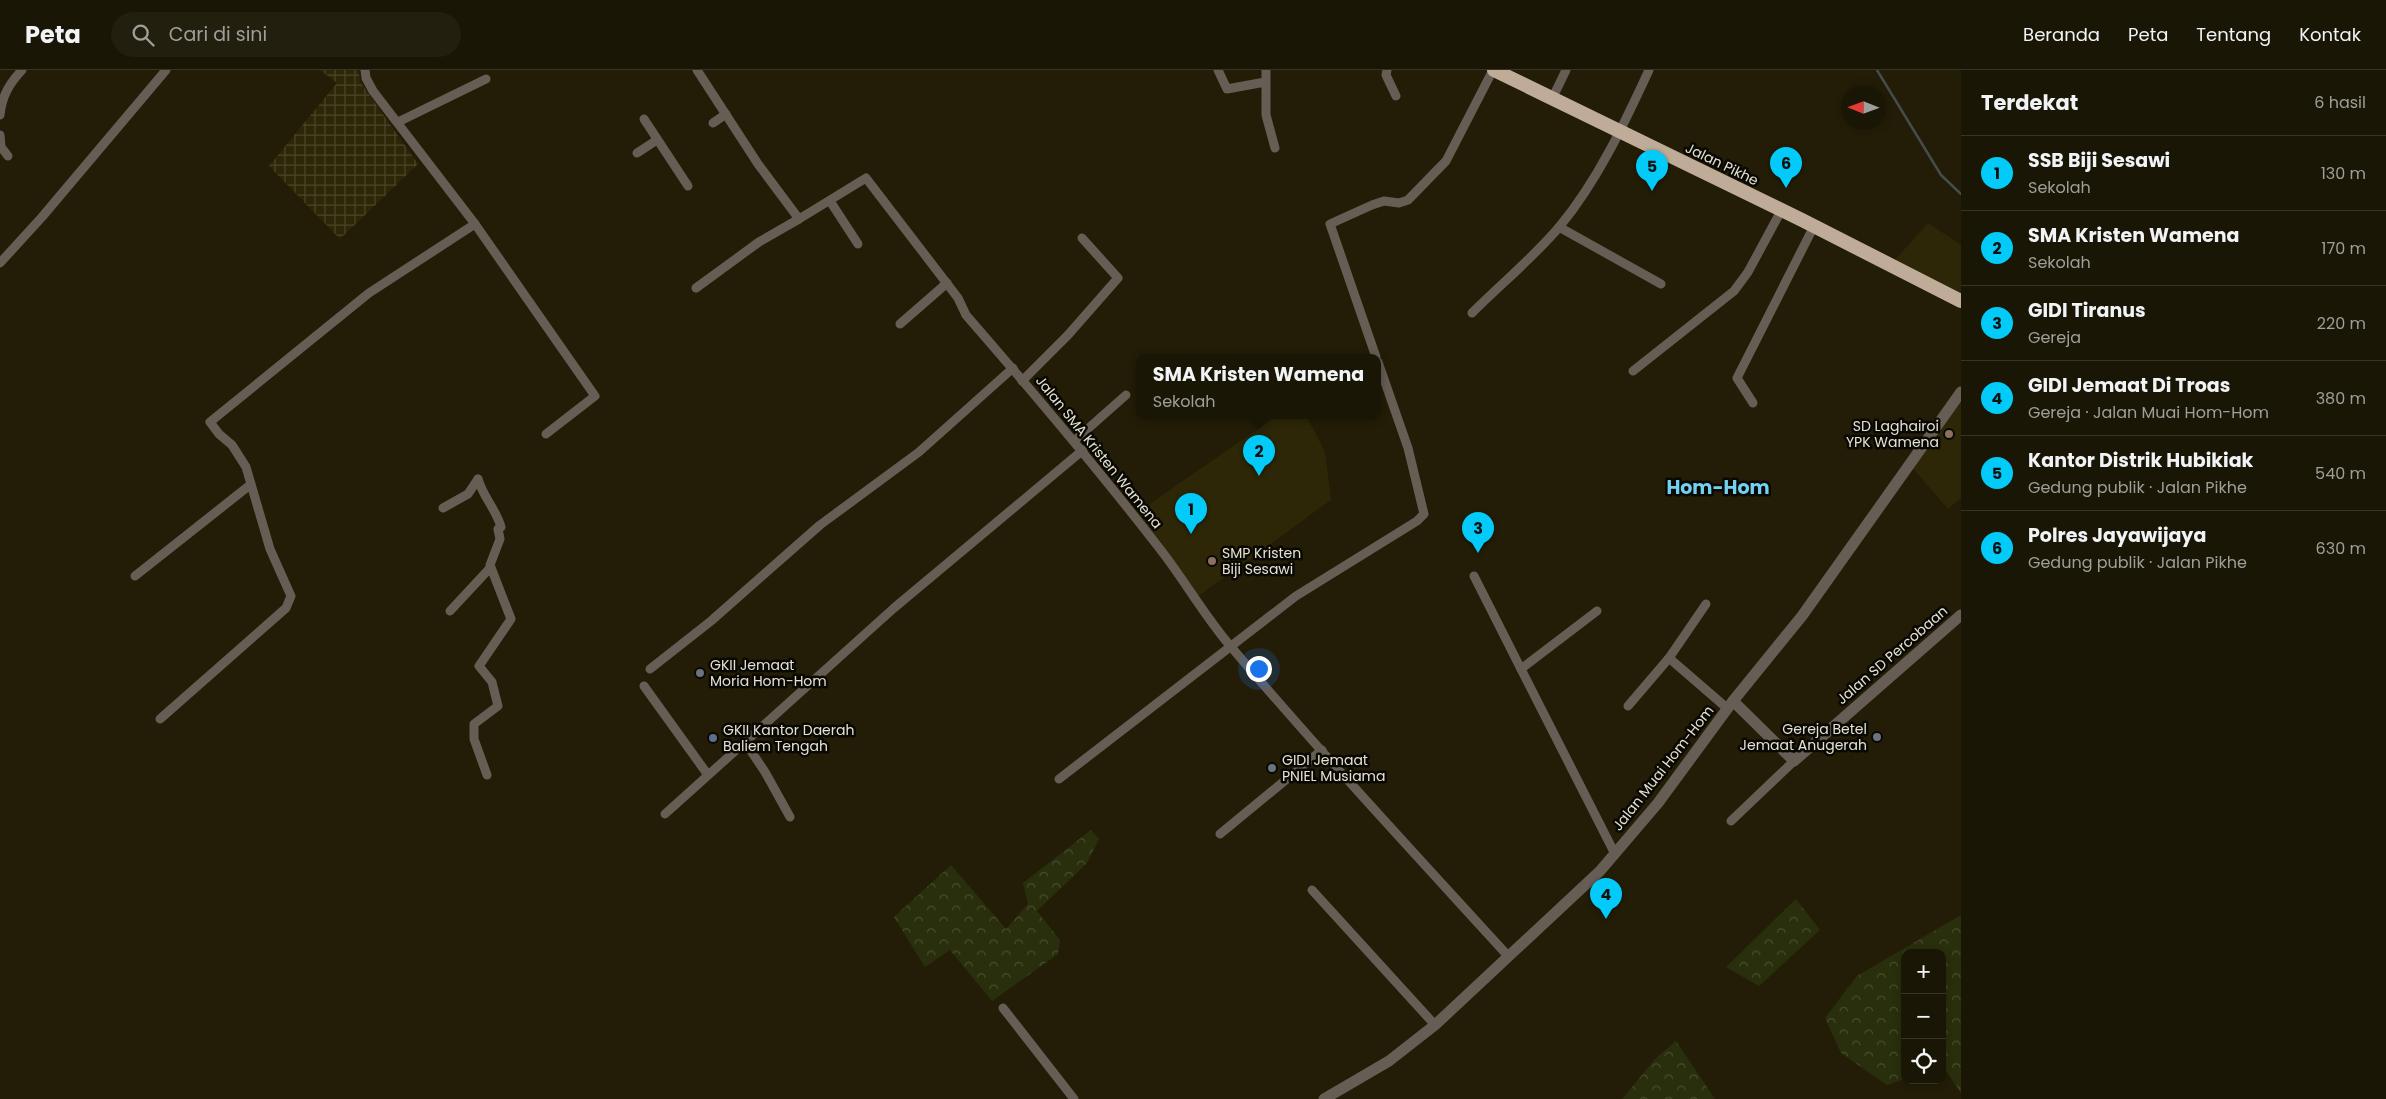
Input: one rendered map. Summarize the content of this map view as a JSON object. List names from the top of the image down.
{
  "streets": {
    "highway": ["Jalan Pikhe"],
    "street": ["Jalan SMA Kristen Wamena", "Jalan SD Percobaan", "Jalan Muai Hom-Hom"]
  },
  "crossings": [
    ["Jalan SMA Kristen Wamena", "Jalan Muai Hom-Hom"]
  ],
  "districts": ["Hom-Hom"],
  "places": [
    "SD Laghairoi YPK Wamena",
    "SMP Kristen Biji Sesawi",
    "GKII Jemaat Moria Hom-Hom",
    "Gereja Betel Jemaat Anugerah",
    "GKII Kantor Daerah Baliem Tengah",
    "GIDI Jemaat PNIEL Musiama"
  ],
  "north": "left",
  "page": {
    "header": "Peta",
    "search": "Cari di sini",
    "nav": [
      "Beranda",
      "Peta",
      "Tentang",
      "Kontak"
    ],
    "heading": ["Terdekat", "6 hasil"],
    "list": [
      {
        "mark": "1",
        "name": "SSB Biji Sesawi",
        "note": "Sekolah",
        "value": "130 m"
      },
      {
        "mark": "2",
        "name": "SMA Kristen Wamena",
        "note": "Sekolah",
        "value": "170 m"
      },
      {
        "mark": "3",
        "name": "GIDI Tiranus",
        "note": "Gereja",
        "value": "220 m"
      },
      {
        "mark": "4",
        "name": "GIDI Jemaat Di Troas",
        "note": "Gereja · Jalan Muai Hom-Hom",
        "value": "380 m"
      },
      {
        "mark": "5",
        "name": "Kantor Distrik Hubikiak",
        "note": "Gedung publik · Jalan Pikhe",
        "value": "540 m"
      },
      {
        "mark": "6",
        "name": "Polres Jayawijaya",
        "note": "Gedung publik · Jalan Pikhe",
        "value": "630 m"
      }
    ],
    "pins": [
      "6",
      "5",
      "2",
      "1",
      "3",
      "4"
    ],
    "popup": ["SMA Kristen Wamena", "Sekolah"],
    "map_buttons": ["+", "−"]
  }
}
